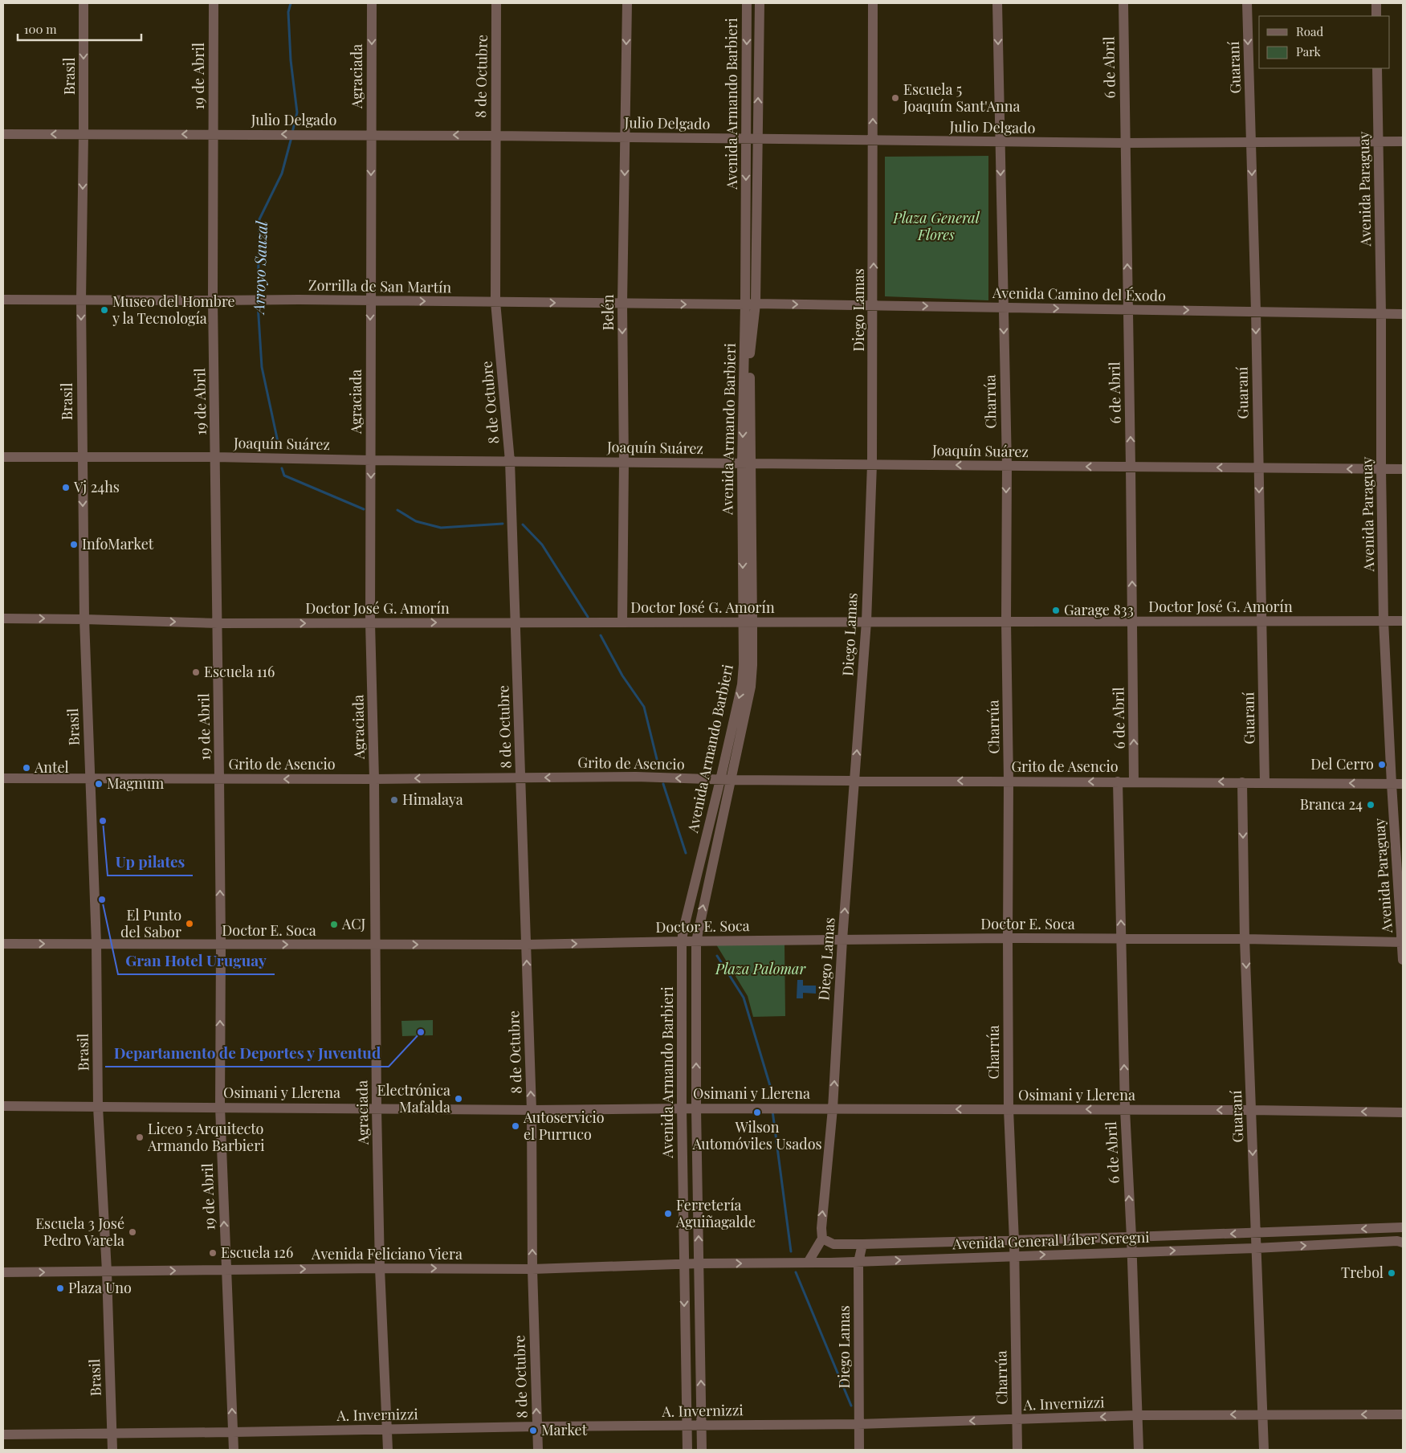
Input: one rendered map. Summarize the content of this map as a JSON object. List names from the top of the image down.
{
  "streets": {
    "street": [
      "6 de Abril",
      "Guaraní",
      "Brasil",
      "19 de Abril",
      "Agraciada",
      "8 de Octubre",
      "Avenida Armando Barbieri",
      "Julio Delgado",
      "Avenida Paraguay",
      "Zorrilla de San Martín",
      "Avenida Camino del Éxodo",
      "Diego Lamas",
      "Belén",
      "Charrúa",
      "Joaquín Suárez",
      "Doctor José G. Amorín",
      "Grito de Asencio",
      "Doctor E. Soca",
      "Osimani y Llerena",
      "Avenida General Líber Seregni",
      "Avenida Feliciano Viera",
      "A. Invernizzi"
    ]
  },
  "crossings": [
    ["6 de Abril", "Julio Delgado"],
    ["6 de Abril", "Avenida Camino del Éxodo"],
    ["6 de Abril", "Joaquín Suárez"],
    ["6 de Abril", "Doctor José G. Amorín"],
    ["6 de Abril", "Grito de Asencio"],
    ["6 de Abril", "Doctor E. Soca"],
    ["6 de Abril", "Osimani y Llerena"],
    ["6 de Abril", "Avenida General Líber Seregni"],
    ["6 de Abril", "A. Invernizzi"],
    ["Guaraní", "Julio Delgado"],
    ["Guaraní", "Avenida Camino del Éxodo"],
    ["Guaraní", "Joaquín Suárez"],
    ["Guaraní", "Doctor José G. Amorín"],
    ["Guaraní", "Grito de Asencio"],
    ["Guaraní", "Doctor E. Soca"],
    ["Guaraní", "Osimani y Llerena"],
    ["Guaraní", "Avenida General Líber Seregni"],
    ["Guaraní", "A. Invernizzi"],
    ["Brasil", "Julio Delgado"],
    ["Brasil", "Zorrilla de San Martín"],
    ["Brasil", "Joaquín Suárez"],
    ["Brasil", "Doctor José G. Amorín"],
    ["Brasil", "Grito de Asencio"],
    ["Brasil", "Doctor E. Soca"],
    ["Brasil", "Osimani y Llerena"],
    ["Brasil", "Avenida Feliciano Viera"],
    ["Brasil", "A. Invernizzi"],
    ["19 de Abril", "Julio Delgado"],
    ["19 de Abril", "Zorrilla de San Martín"],
    ["19 de Abril", "Joaquín Suárez"],
    ["19 de Abril", "Doctor José G. Amorín"],
    ["19 de Abril", "Grito de Asencio"],
    ["19 de Abril", "Doctor E. Soca"],
    ["19 de Abril", "Osimani y Llerena"],
    ["19 de Abril", "Avenida Feliciano Viera"],
    ["19 de Abril", "A. Invernizzi"],
    ["Agraciada", "Julio Delgado"],
    ["Agraciada", "Zorrilla de San Martín"],
    ["Agraciada", "Joaquín Suárez"],
    ["Agraciada", "Doctor José G. Amorín"],
    ["Agraciada", "Grito de Asencio"],
    ["Agraciada", "Doctor E. Soca"],
    ["Agraciada", "Osimani y Llerena"],
    ["Agraciada", "Avenida Feliciano Viera"],
    ["Agraciada", "A. Invernizzi"],
    ["8 de Octubre", "Julio Delgado"],
    ["8 de Octubre", "Zorrilla de San Martín"],
    ["8 de Octubre", "Joaquín Suárez"],
    ["8 de Octubre", "Doctor José G. Amorín"],
    ["8 de Octubre", "Grito de Asencio"],
    ["8 de Octubre", "Doctor E. Soca"],
    ["8 de Octubre", "Osimani y Llerena"],
    ["8 de Octubre", "Avenida Feliciano Viera"],
    ["8 de Octubre", "A. Invernizzi"],
    ["Avenida Armando Barbieri", "Julio Delgado"],
    ["Avenida Armando Barbieri", "Zorrilla de San Martín"],
    ["Avenida Armando Barbieri", "Avenida Camino del Éxodo"],
    ["Avenida Armando Barbieri", "Joaquín Suárez"],
    ["Avenida Armando Barbieri", "Doctor José G. Amorín"],
    ["Avenida Armando Barbieri", "Grito de Asencio"],
    ["Avenida Armando Barbieri", "Doctor E. Soca"],
    ["Avenida Armando Barbieri", "Osimani y Llerena"],
    ["Avenida Armando Barbieri", "Avenida General Líber Seregni"],
    ["Avenida Armando Barbieri", "Avenida Feliciano Viera"],
    ["Avenida Armando Barbieri", "A. Invernizzi"],
    ["Julio Delgado", "Avenida Paraguay"],
    ["Julio Delgado", "Diego Lamas"],
    ["Julio Delgado", "Belén"],
    ["Julio Delgado", "Charrúa"],
    ["Avenida Paraguay", "Avenida Camino del Éxodo"],
    ["Avenida Paraguay", "Joaquín Suárez"],
    ["Avenida Paraguay", "Doctor José G. Amorín"],
    ["Avenida Paraguay", "Grito de Asencio"],
    ["Avenida Paraguay", "Doctor E. Soca"],
    ["Zorrilla de San Martín", "Avenida Camino del Éxodo"],
    ["Zorrilla de San Martín", "Belén"],
    ["Avenida Camino del Éxodo", "Diego Lamas"],
    ["Avenida Camino del Éxodo", "Charrúa"],
    ["Diego Lamas", "Joaquín Suárez"],
    ["Diego Lamas", "Doctor José G. Amorín"],
    ["Diego Lamas", "Grito de Asencio"],
    ["Diego Lamas", "Doctor E. Soca"],
    ["Diego Lamas", "Osimani y Llerena"],
    ["Diego Lamas", "Avenida General Líber Seregni"],
    ["Diego Lamas", "A. Invernizzi"],
    ["Belén", "Joaquín Suárez"],
    ["Belén", "Doctor José G. Amorín"],
    ["Charrúa", "Joaquín Suárez"],
    ["Charrúa", "Doctor José G. Amorín"],
    ["Charrúa", "Grito de Asencio"],
    ["Charrúa", "Doctor E. Soca"],
    ["Charrúa", "Osimani y Llerena"],
    ["Charrúa", "Avenida General Líber Seregni"],
    ["Charrúa", "A. Invernizzi"],
    ["Avenida General Líber Seregni", "Avenida Feliciano Viera"]
  ],
  "one_way": [
    "6 de Abril",
    "Guaraní",
    "Brasil",
    "19 de Abril",
    "Agraciada",
    "Julio Delgado",
    "Zorrilla de San Martín",
    "Avenida Camino del Éxodo",
    "Diego Lamas",
    "Belén",
    "Charrúa",
    "Joaquín Suárez",
    "Doctor José G. Amorín",
    "Grito de Asencio",
    "Doctor E. Soca",
    "Osimani y Llerena",
    "Avenida Feliciano Viera",
    "A. Invernizzi"
  ],
  "water": ["Arroyo Sauzal"],
  "parks": ["Plaza General Flores", "Plaza Palomar"],
  "places": [
    "Escuela 5 Joaquín Sant'Anna",
    "Museo del Hombre y la Tecnología",
    "Vj 24hs",
    "InfoMarket",
    "Garage 833",
    "Escuela 116",
    "Del Cerro",
    "Antel",
    "Magnum",
    "Himalaya",
    "Branca 24",
    "Up pilates",
    "Gran Hotel Uruguay",
    "El Punto del Sabor",
    "ACJ",
    "Departamento de Deportes y Juventud",
    "Electrónica Mafalda",
    "Wilson Automóviles Usados",
    "Autoservicio el Purruco",
    "Liceo 5 Arquitecto Armando Barbieri",
    "Ferretería Aguiñagalde",
    "Escuela 3 José Pedro Varela",
    "Escuela 126",
    "Trebol",
    "Plaza Uno",
    "Market"
  ],
  "legend": ["Road", "Park"],
  "scale_bar": "100 m"
}
